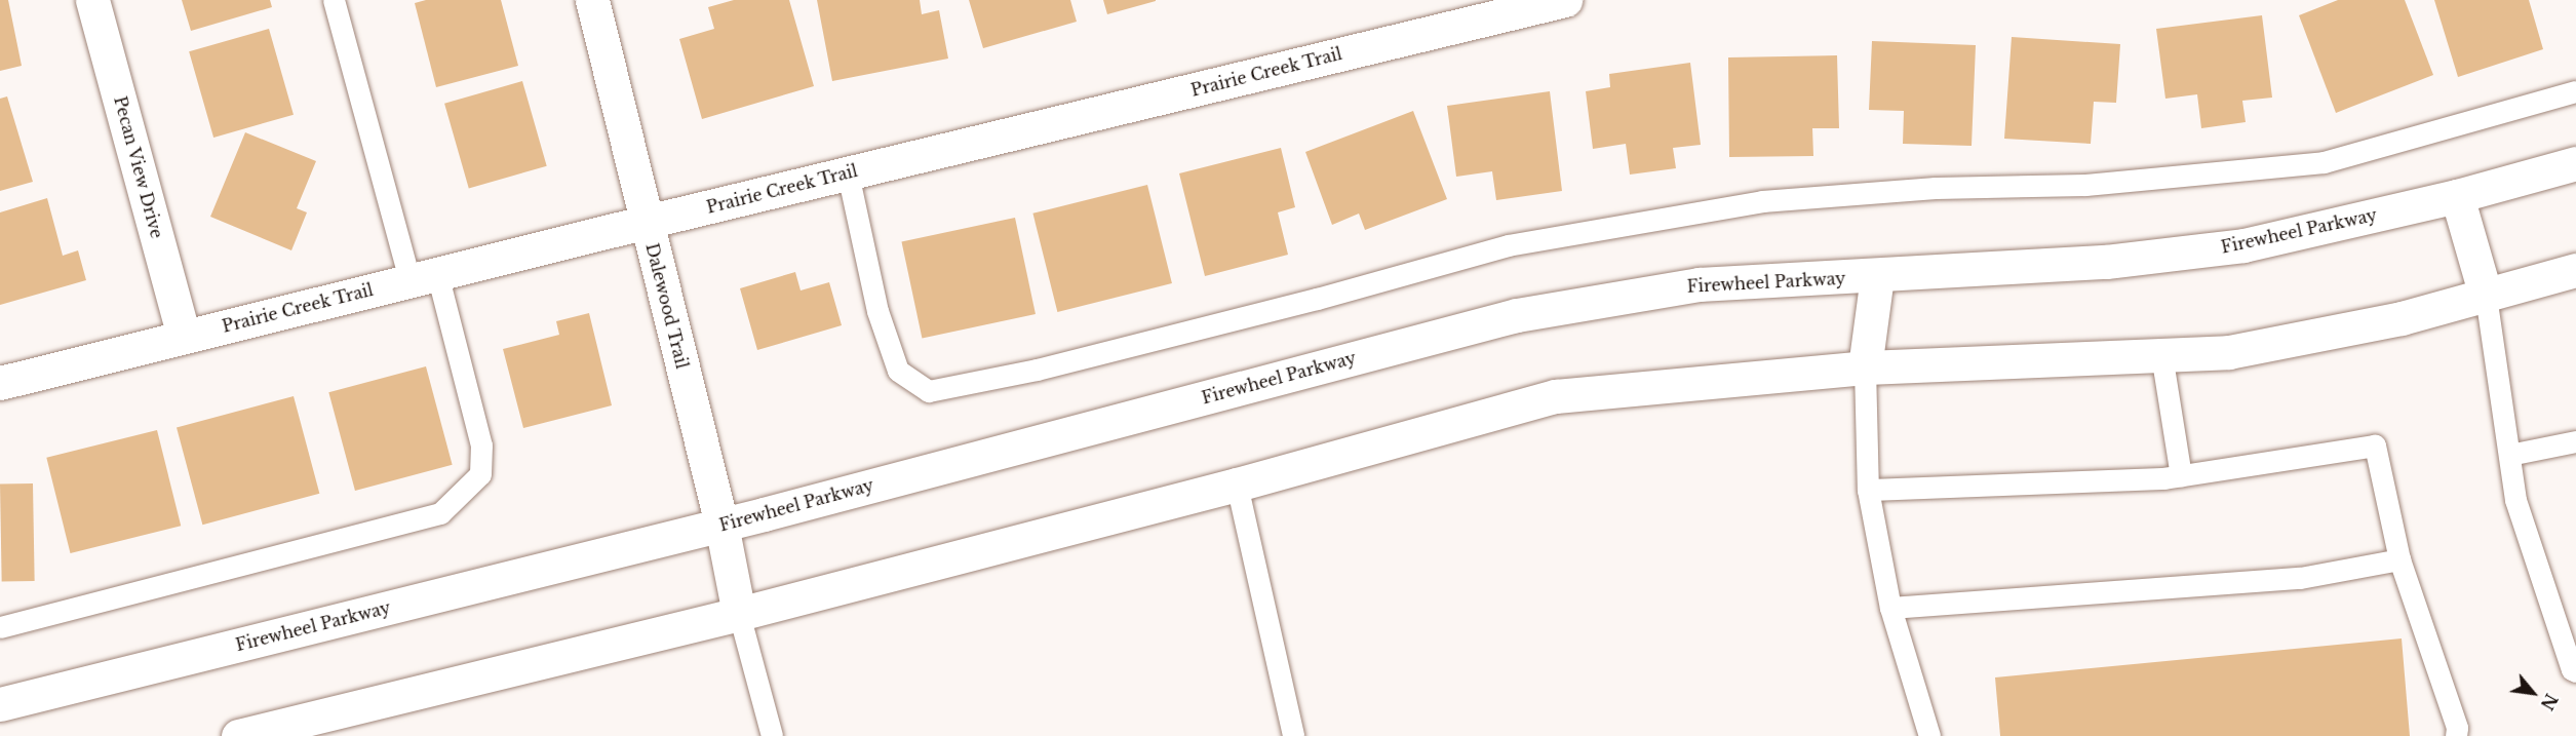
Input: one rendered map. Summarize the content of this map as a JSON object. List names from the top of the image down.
{
  "streets": {
    "main road": [
      "Prairie Creek Trail",
      "Pecan View Drive",
      "Firewheel Parkway",
      "Dalewood Trail"
    ]
  },
  "crossings": [
    ["Prairie Creek Trail", "Pecan View Drive"],
    ["Prairie Creek Trail", "Dalewood Trail"],
    ["Firewheel Parkway", "Dalewood Trail"]
  ],
  "north": "bottom right"
}
